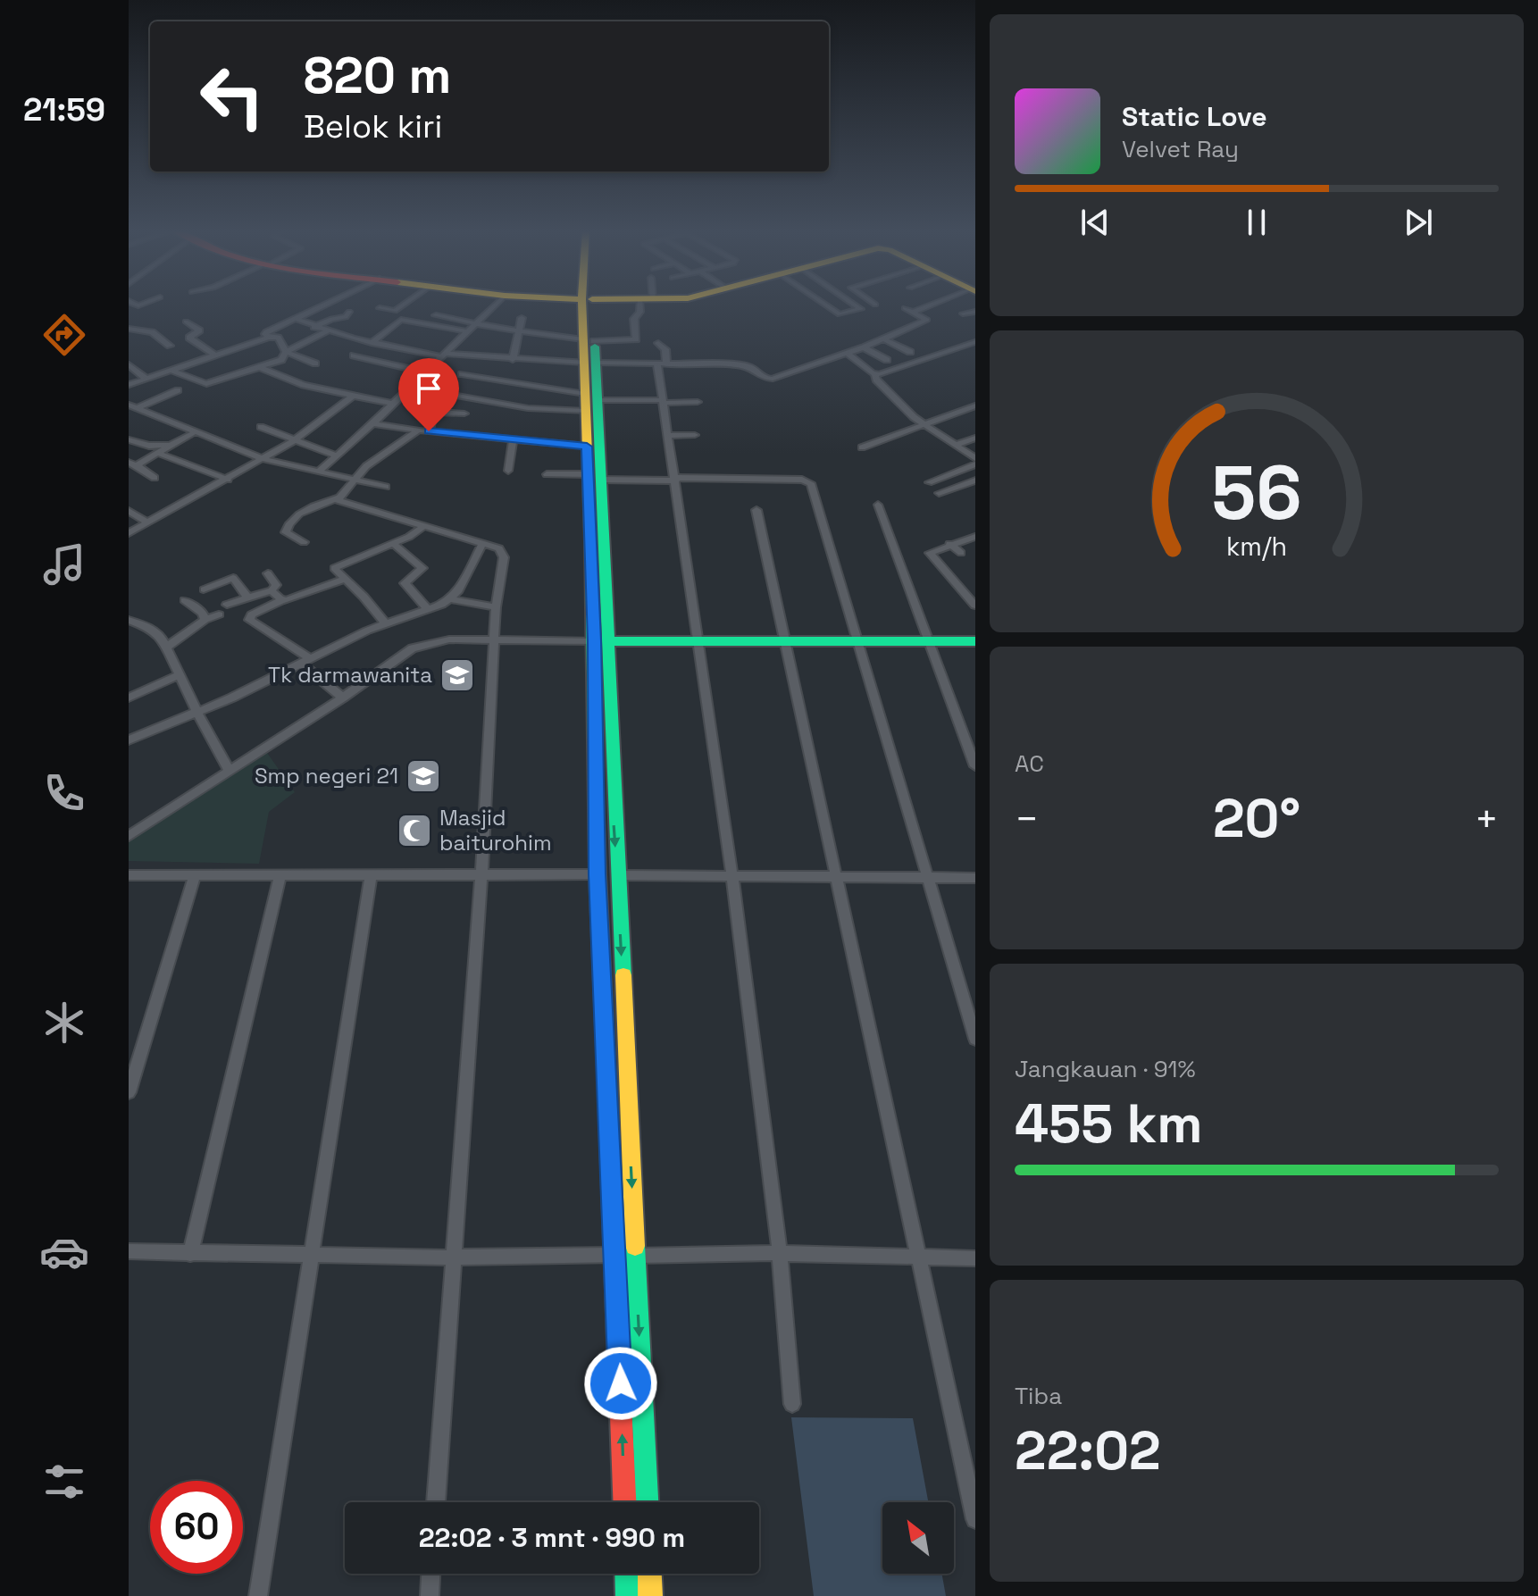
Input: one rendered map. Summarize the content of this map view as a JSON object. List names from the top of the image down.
{
  "places": {
    "school or university": ["Tk darmawanita", "Smp negeri 21"],
    "mosque": ["Masjid baiturohim"]
  },
  "north": "top left",
  "page": {
    "tabs": "21:59",
    "turn": ["820 m", "Belok kiri"],
    "song": ["Static Love", "Velvet Ray"],
    "tile": [
      "AC",
      ["Jangkauan · 91%", "455 km"],
      ["Tiba", "22:02"]
    ],
    "heat": ["−", "20°", "+"],
    "limit": "60",
    "trip": "22:02 · 3 mnt · 990 m",
    "gauge": ["56", "km/h"]
  }
}
